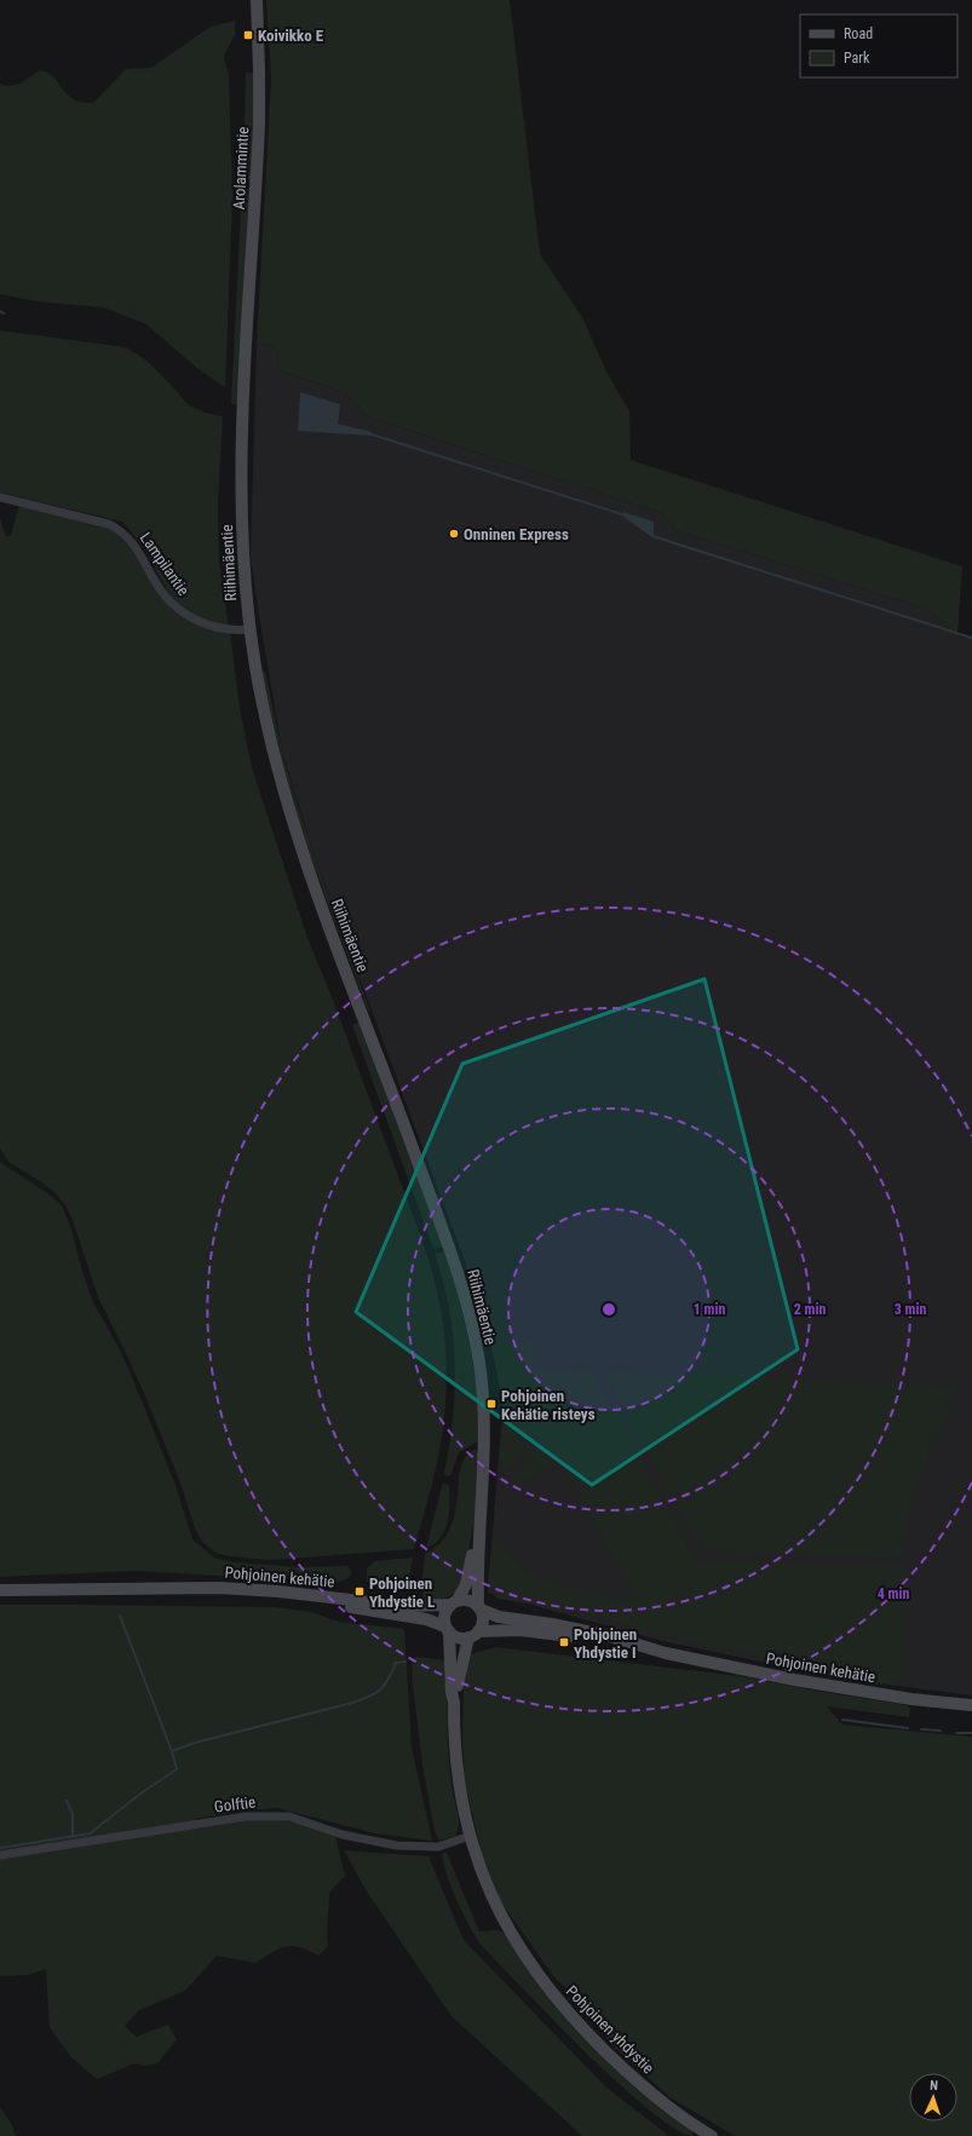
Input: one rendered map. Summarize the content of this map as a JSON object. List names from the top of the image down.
{
  "streets": {
    "main road": [
      "Arolammintie",
      "Riihimäentie",
      "Pohjoinen kehätie",
      "Pohjoinen yhdystie"
    ],
    "street": ["Lampilantie", "Golftie"]
  },
  "crossings": [
    ["Arolammintie", "Riihimäentie"],
    ["Riihimäentie", "Lampilantie"],
    ["Riihimäentie", "Pohjoinen kehätie"],
    ["Riihimäentie", "Pohjoinen yhdystie"],
    ["Pohjoinen kehätie", "Pohjoinen yhdystie"],
    ["Golftie", "Pohjoinen yhdystie"]
  ],
  "places": {
    "transit": [
      "Koivikko E",
      "Pohjoinen Kehätie risteys",
      "Pohjoinen Yhdystie L",
      "Pohjoinen Yhdystie I"
    ],
    "other": ["Onninen Express"]
  },
  "legend": ["Road", "Park"],
  "north": "top",
  "rings": [
    "1 min",
    "2 min",
    "3 min",
    "4 min"
  ]
}
